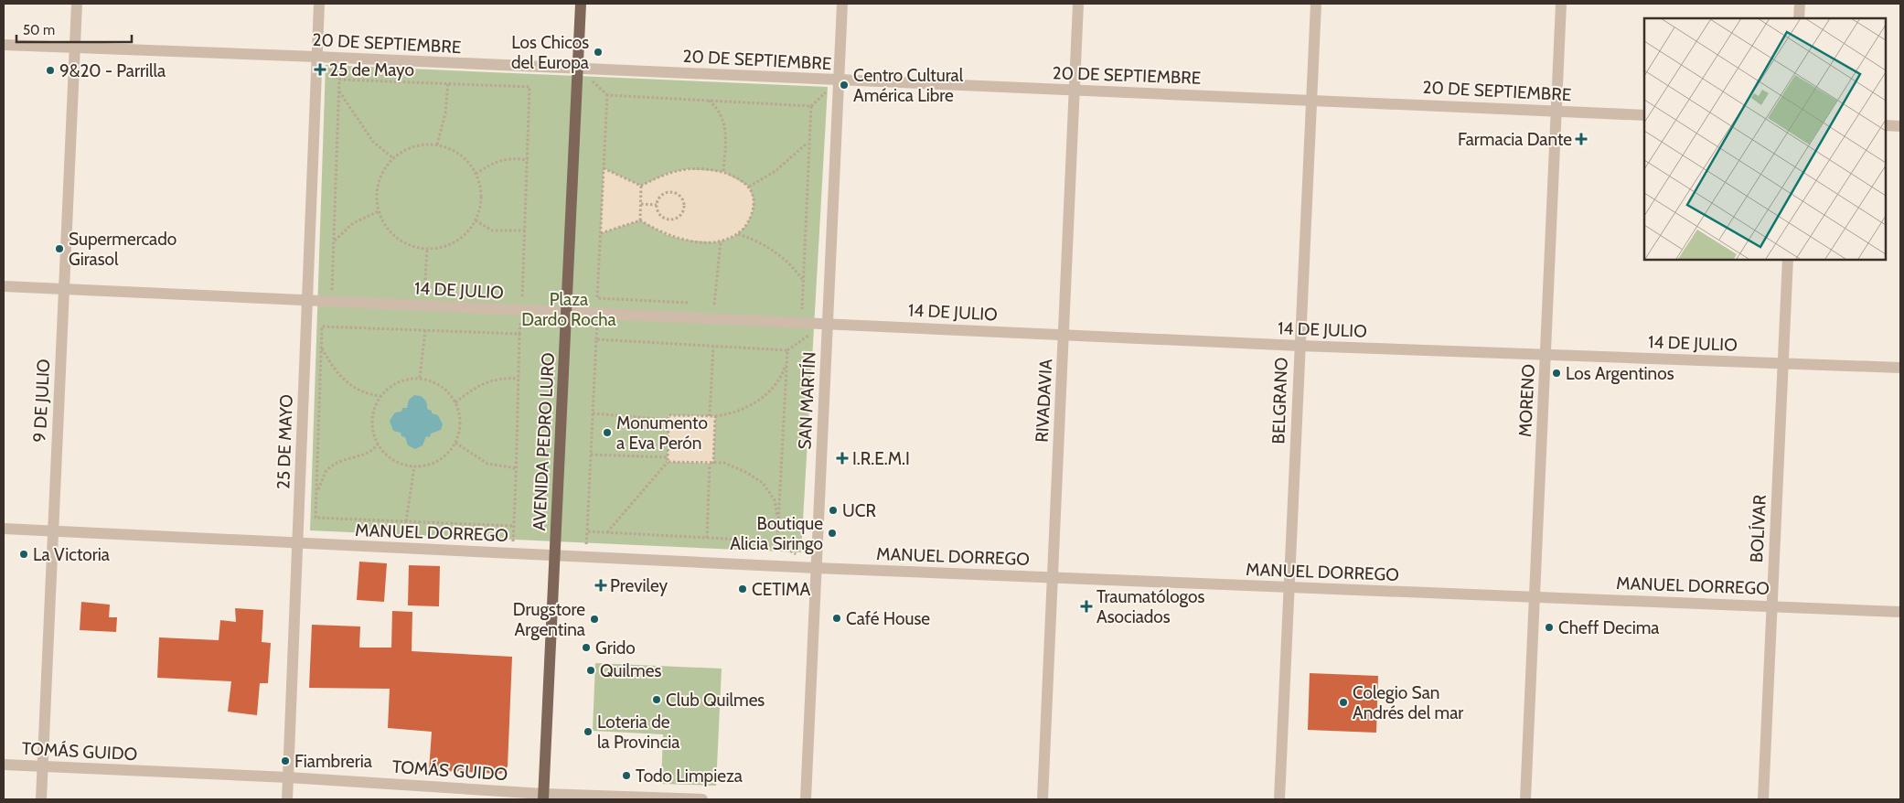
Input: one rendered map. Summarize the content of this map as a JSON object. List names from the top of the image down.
{
  "streets": {
    "main road": ["AVENIDA PEDRO LURO"],
    "street": [
      "20 DE SEPTIEMBRE",
      "14 DE JULIO",
      "9 DE JULIO",
      "SAN MARTÍN",
      "RIVADAVIA",
      "BELGRANO",
      "MORENO",
      "25 DE MAYO",
      "BOLÍVAR",
      "MANUEL DORREGO",
      "TOMÁS GUIDO"
    ]
  },
  "crossings": [
    ["20 DE SEPTIEMBRE", "9 DE JULIO"],
    ["20 DE SEPTIEMBRE", "SAN MARTÍN"],
    ["20 DE SEPTIEMBRE", "RIVADAVIA"],
    ["20 DE SEPTIEMBRE", "BELGRANO"],
    ["20 DE SEPTIEMBRE", "MORENO"],
    ["20 DE SEPTIEMBRE", "25 DE MAYO"],
    ["20 DE SEPTIEMBRE", "AVENIDA PEDRO LURO"],
    ["14 DE JULIO", "9 DE JULIO"],
    ["14 DE JULIO", "SAN MARTÍN"],
    ["14 DE JULIO", "RIVADAVIA"],
    ["14 DE JULIO", "BELGRANO"],
    ["14 DE JULIO", "MORENO"],
    ["14 DE JULIO", "25 DE MAYO"],
    ["14 DE JULIO", "AVENIDA PEDRO LURO"],
    ["14 DE JULIO", "BOLÍVAR"],
    ["9 DE JULIO", "MANUEL DORREGO"],
    ["9 DE JULIO", "TOMÁS GUIDO"],
    ["SAN MARTÍN", "MANUEL DORREGO"],
    ["RIVADAVIA", "MANUEL DORREGO"],
    ["BELGRANO", "MANUEL DORREGO"],
    ["MORENO", "MANUEL DORREGO"],
    ["25 DE MAYO", "MANUEL DORREGO"],
    ["25 DE MAYO", "TOMÁS GUIDO"],
    ["AVENIDA PEDRO LURO", "MANUEL DORREGO"],
    ["AVENIDA PEDRO LURO", "TOMÁS GUIDO"],
    ["BOLÍVAR", "MANUEL DORREGO"]
  ],
  "parks": ["Plaza Dardo Rocha"],
  "places": {
    "other": [
      "Los Chicos del Europa",
      "9&20 - Parrilla",
      "Centro Cultural América Libre",
      "Supermercado Girasol",
      "Los Argentinos",
      "Monumento a Eva Perón",
      "UCR",
      "Boutique Alicia Siringo",
      "La Victoria",
      "CETIMA",
      "Café House",
      "Drugstore Argentina",
      "Cheff Decima",
      "Grido",
      "Quilmes",
      "Club Quilmes",
      "Colegio San Andrés del mar",
      "Loteria de la Provincia",
      "Fiambreria",
      "Todo Limpieza"
    ],
    "health": [
      "25 de Mayo",
      "Farmacia Dante",
      "I.R.E.M.I",
      "Previley",
      "Traumatólogos Asociados"
    ]
  },
  "scale_bar": "50 m"
}
